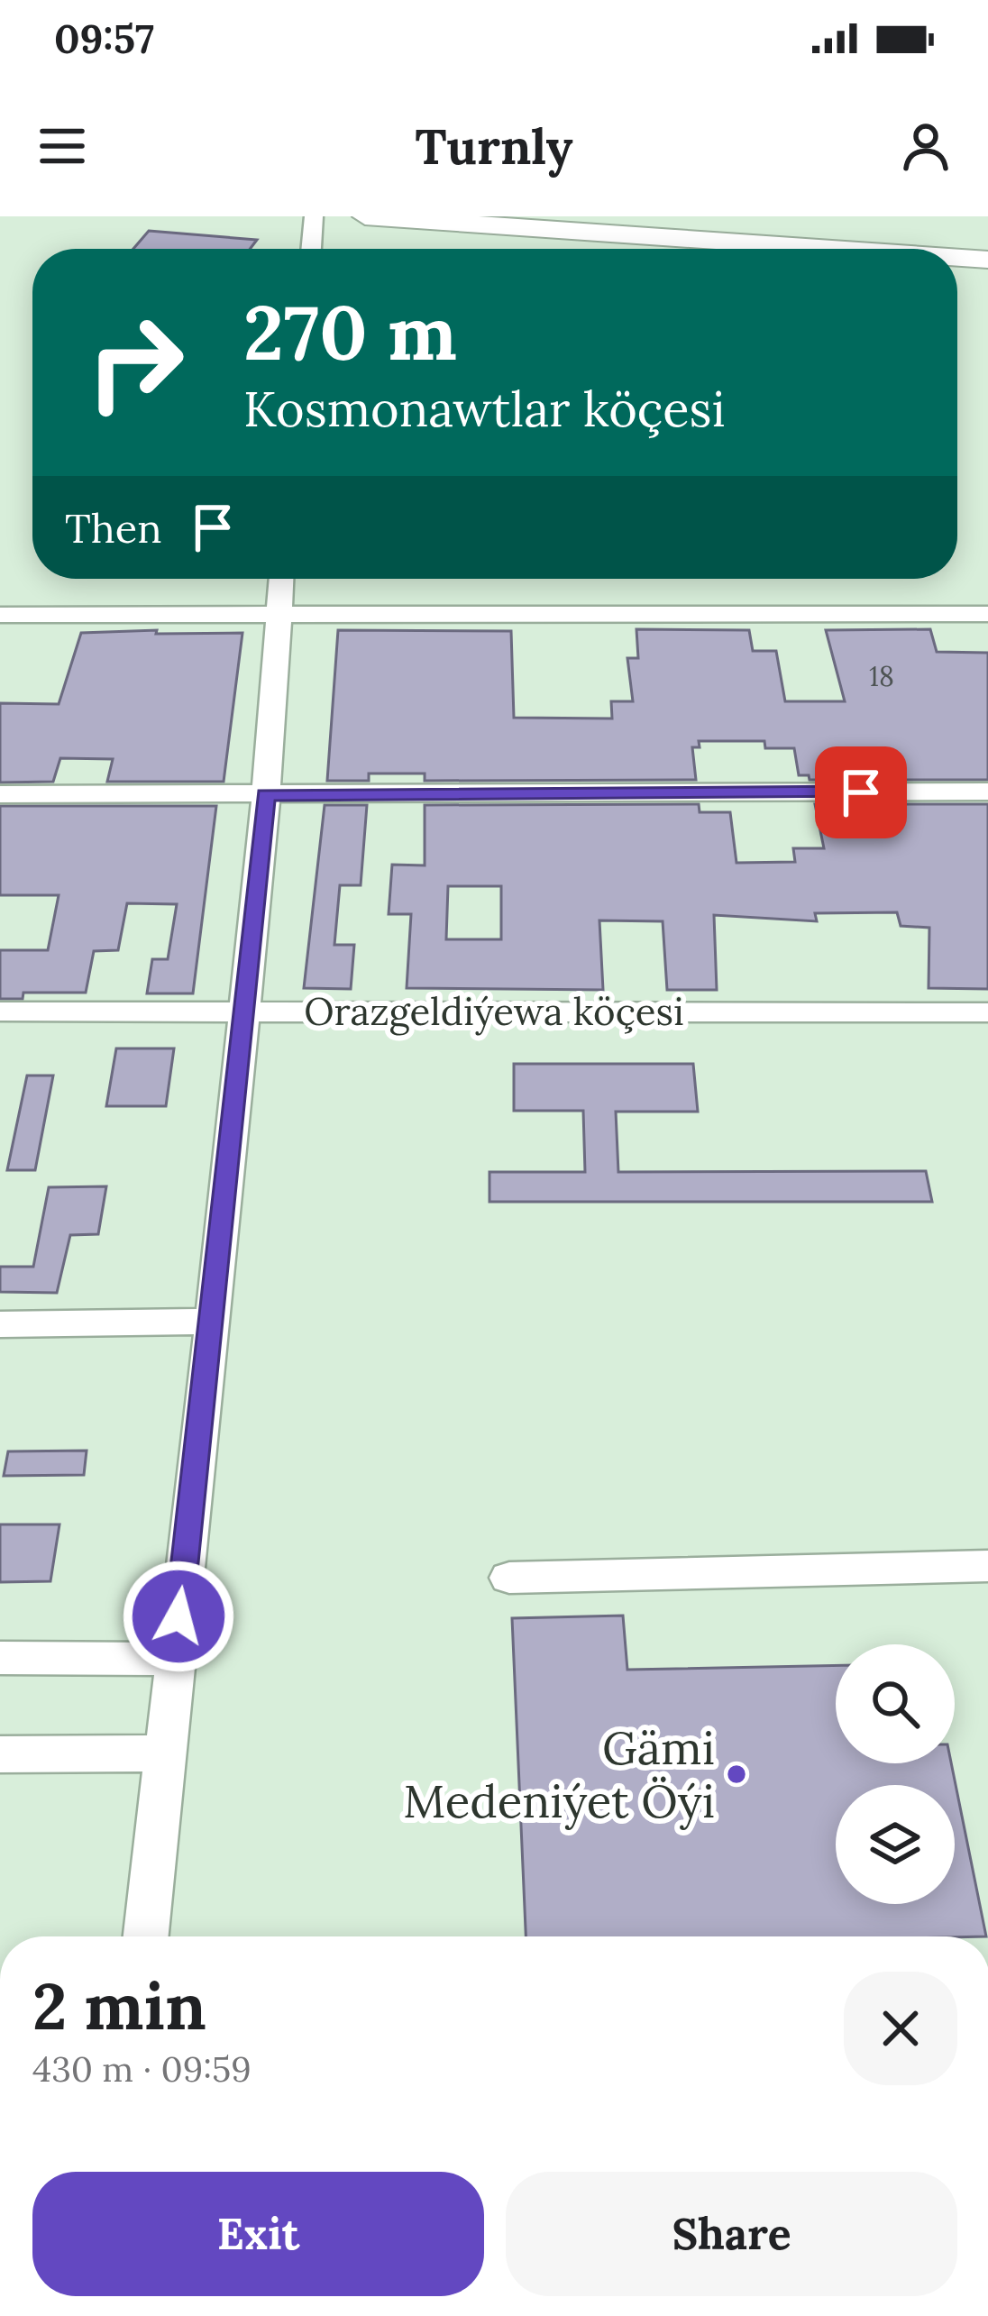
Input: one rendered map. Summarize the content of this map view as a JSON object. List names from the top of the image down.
{
  "streets": {
    "street": ["Orazgeldiýewa köçesi"]
  },
  "places": ["Gämi Medeniýet Öýi"],
  "house_numbers": ["18"],
  "page": {
    "status": "09:57",
    "header": "Turnly",
    "turn": ["270 m", "Kosmonawtlar köçesi"],
    "then": "Then",
    "heading": ["2 min", "430 m · 09:59"],
    "buttons": ["Exit", "Share"]
  }
}
